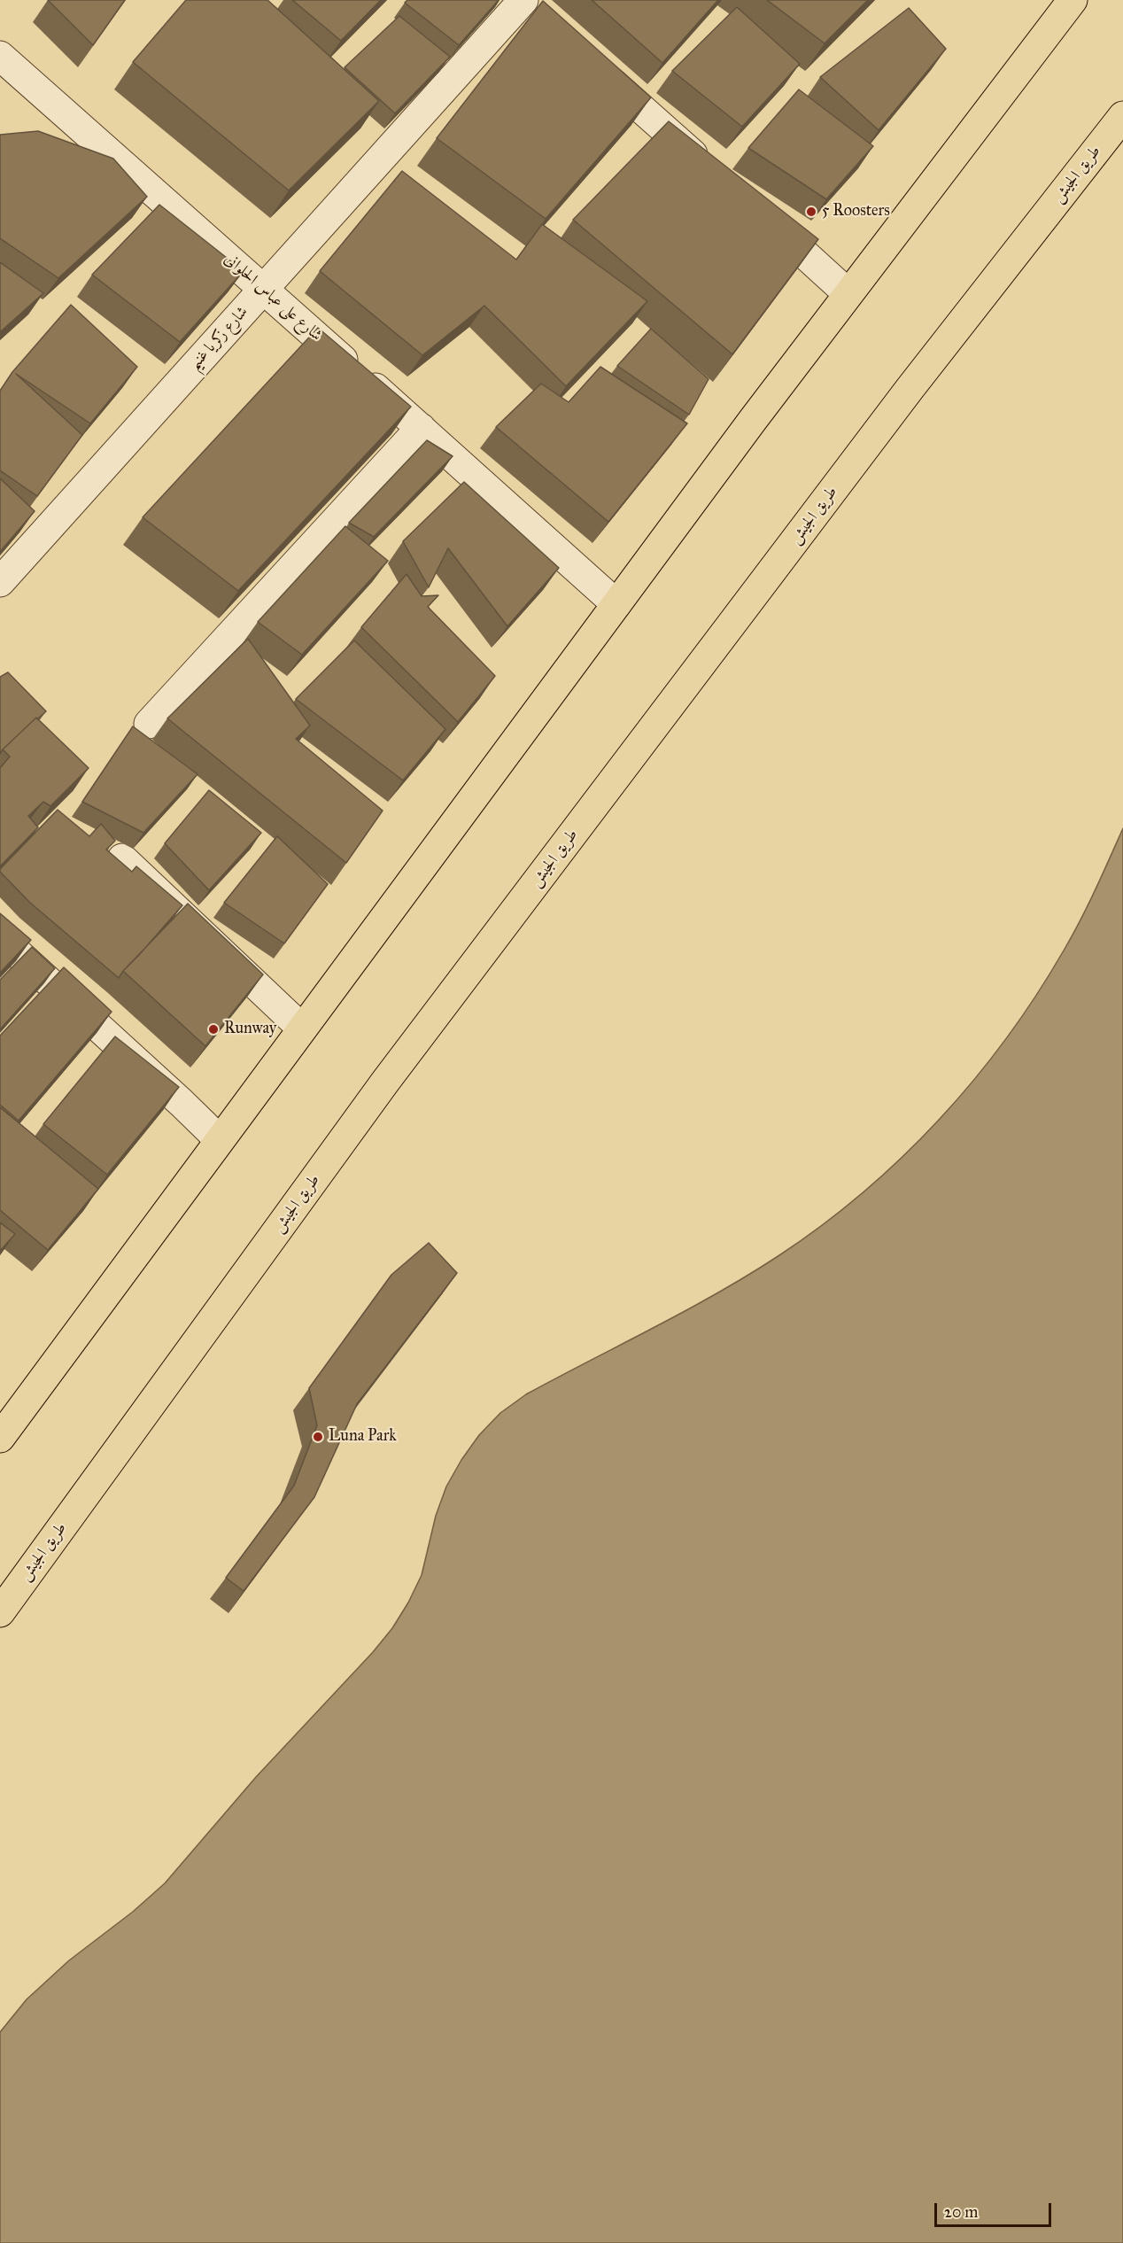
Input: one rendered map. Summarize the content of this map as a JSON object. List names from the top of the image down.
{
  "streets": {
    "highway": ["طريق الجيش"],
    "street": ["شارع على عباس الحلوانى", "شارع زكريا غنيم"]
  },
  "crossings": [
    ["شارع على عباس الحلوانى", "شارع زكريا غنيم"]
  ],
  "places": ["5 Roosters", "Runway", "Luna Park"],
  "scale_bar": "20 m"
}
